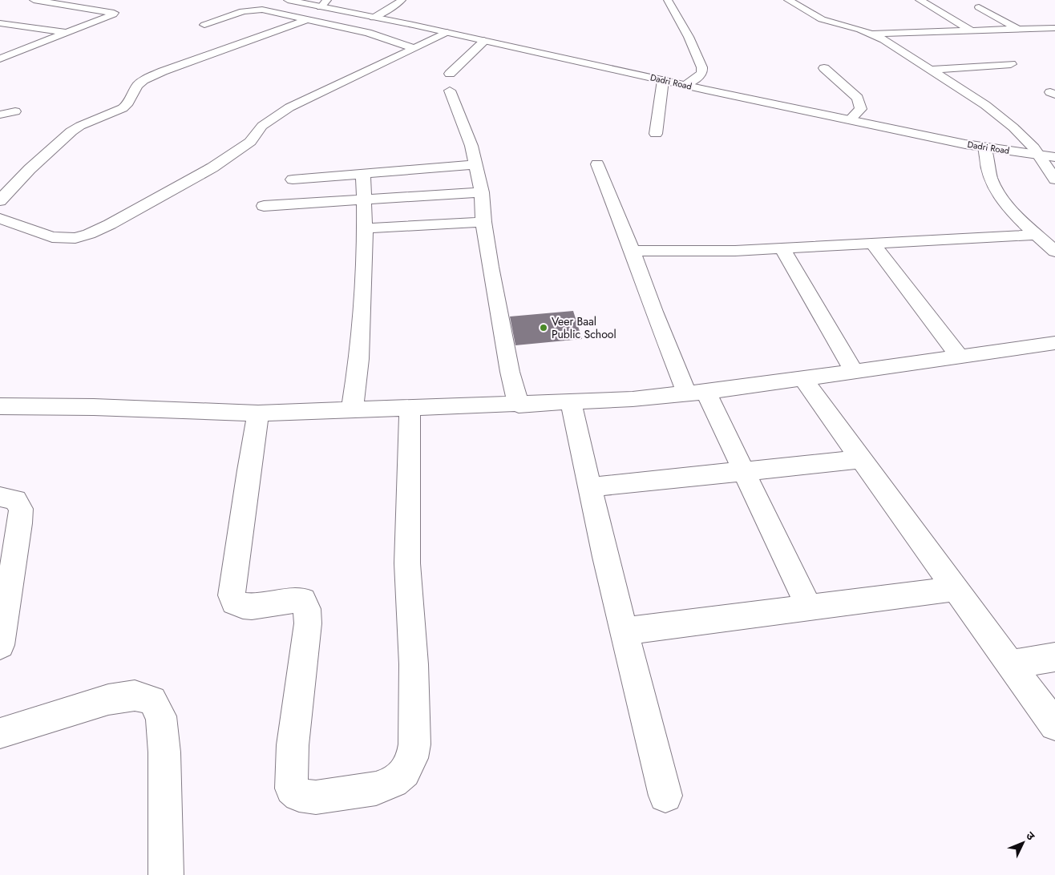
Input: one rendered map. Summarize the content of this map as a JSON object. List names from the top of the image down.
{
  "streets": {
    "street": ["Dadri Road"]
  },
  "places": ["Veer Baal Public School"],
  "north": "top right"
}
